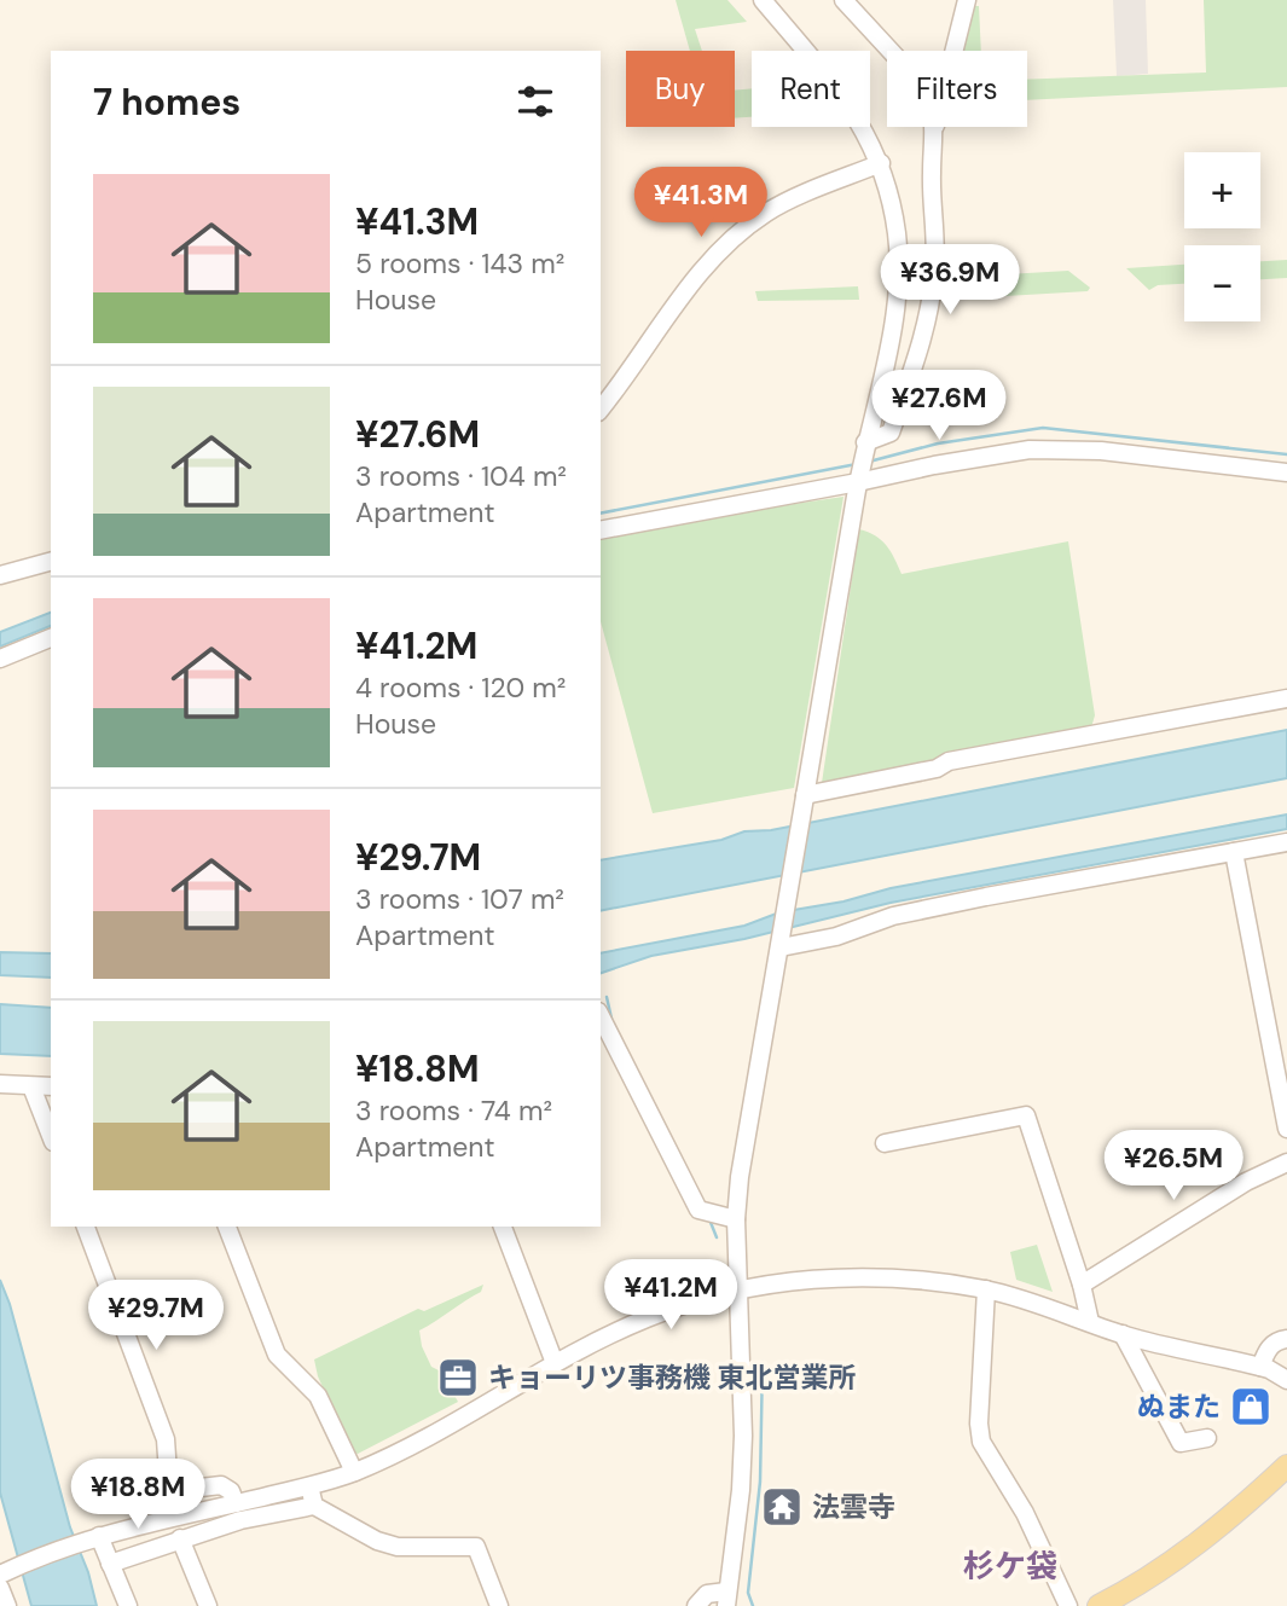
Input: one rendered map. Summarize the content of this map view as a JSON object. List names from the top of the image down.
{
  "districts": ["杉ケ袋"],
  "places": {
    "office": ["キョーリツ事務機 東北営業所"],
    "shop": ["ぬまた"],
    "temple": ["法雲寺"]
  },
  "page": {
    "chip": ["Buy", "Rent", "Filters"],
    "heading": "7 homes",
    "map_buttons": ["+", "−"],
    "list": [
      {
        "name": "¥41.3M",
        "note": "5 rooms · 143 m² · House"
      },
      {
        "name": "¥27.6M",
        "note": "3 rooms · 104 m² · Apartment"
      },
      {
        "name": "¥41.2M",
        "note": "4 rooms · 120 m² · House"
      },
      {
        "name": "¥29.7M",
        "note": "3 rooms · 107 m² · Apartment"
      },
      {
        "name": "¥18.8M",
        "note": "3 rooms · 74 m² · Apartment"
      }
    ],
    "price": [
      "¥41.3M",
      "¥36.9M",
      "¥27.6M",
      "¥26.5M",
      "¥41.2M",
      "¥29.7M",
      "¥18.8M"
    ]
  }
}
